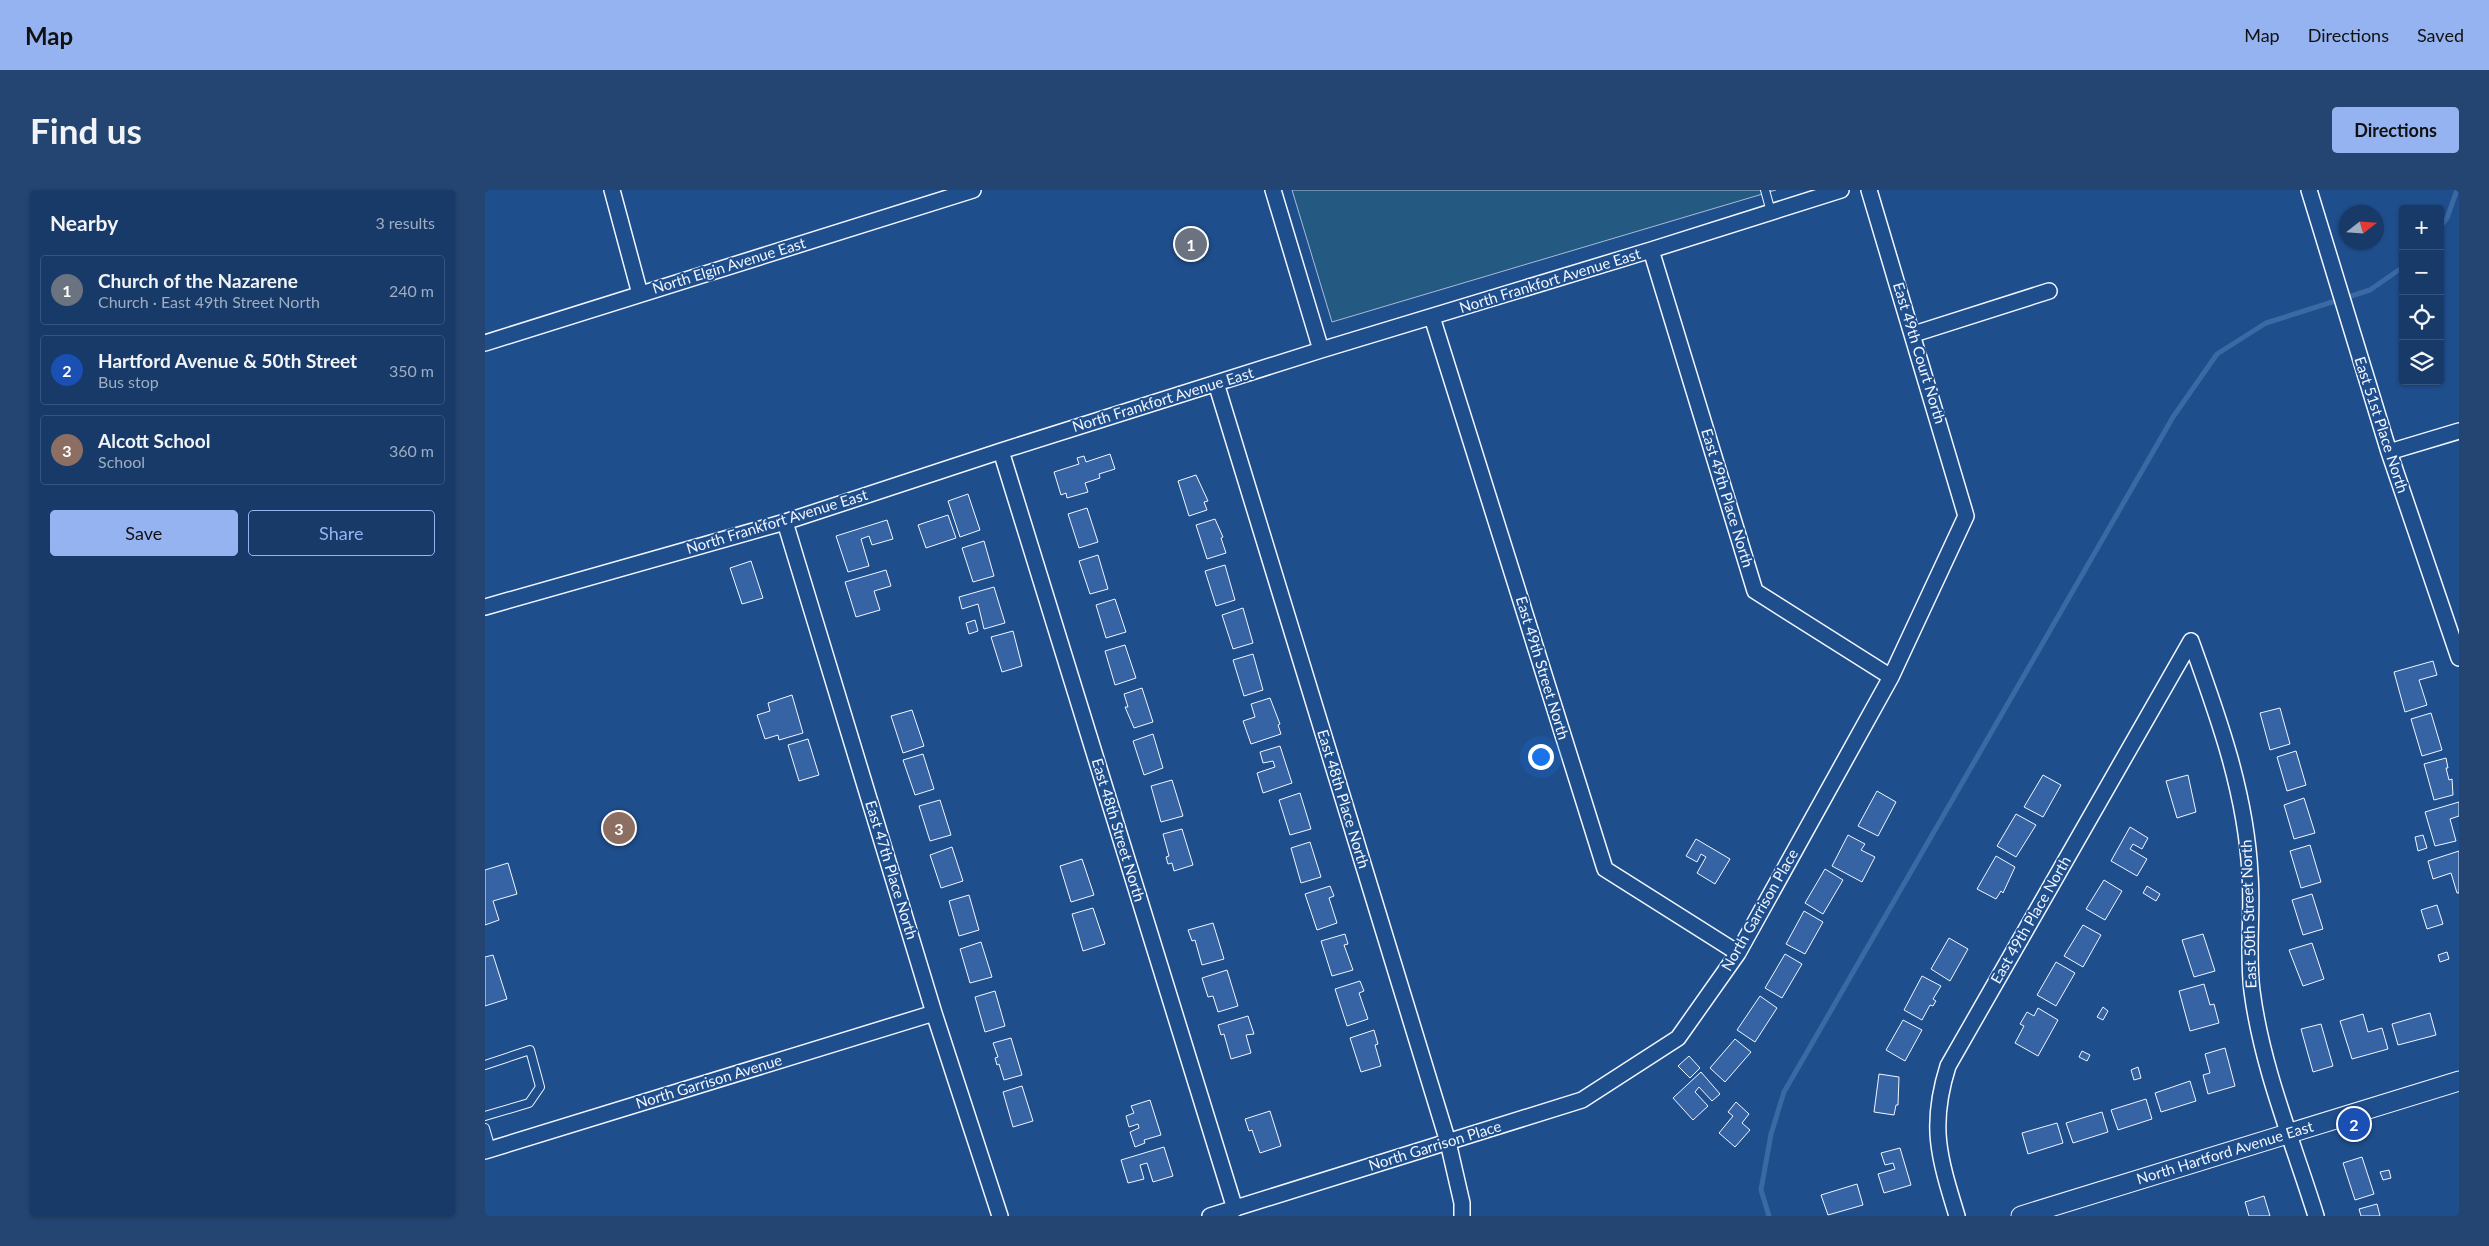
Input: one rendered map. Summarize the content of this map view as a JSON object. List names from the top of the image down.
{
  "streets": {
    "street": [
      "North Elgin Avenue East",
      "North Frankfort Avenue East",
      "East 49th Court North",
      "East 51st Place North",
      "East 49th Place North",
      "East 49th Street North",
      "East 48th Place North",
      "East 48th Street North",
      "East 47th Place North",
      "North Garrison Place",
      "East 50th Street North",
      "North Garrison Avenue",
      "North Hartford Avenue East"
    ]
  },
  "crossings": [
    ["North Frankfort Avenue East", "East 49th Place North"],
    ["North Frankfort Avenue East", "East 49th Street North"],
    ["North Frankfort Avenue East", "East 48th Place North"],
    ["North Frankfort Avenue East", "East 48th Street North"],
    ["North Frankfort Avenue East", "East 47th Place North"],
    ["East 49th Court North", "North Garrison Place"],
    ["East 49th Place North", "North Garrison Place"],
    ["East 49th Place North", "East 50th Street North"],
    ["East 49th Street North", "North Garrison Place"],
    ["East 48th Place North", "North Garrison Place"],
    ["East 48th Street North", "North Garrison Place"],
    ["East 47th Place North", "North Garrison Avenue"],
    ["East 50th Street North", "North Hartford Avenue East"]
  ],
  "north": "right",
  "page": {
    "header": "Map",
    "nav": ["Map", "Directions", "Saved"],
    "buttons": [
      "Directions",
      ["Save", "Share"]
    ],
    "title": "Find us",
    "heading": ["Nearby", "3 results"],
    "map_buttons": ["+", "−"],
    "pins": ["1", "3", "2"],
    "list": [
      {
        "mark": "1",
        "name": "Church of the Nazarene",
        "note": "Church · East 49th Street North",
        "value": "240 m"
      },
      {
        "mark": "2",
        "name": "Hartford Avenue & 50th Street",
        "note": "Bus stop",
        "value": "350 m"
      },
      {
        "mark": "3",
        "name": "Alcott School",
        "note": "School",
        "value": "360 m"
      }
    ]
  }
}
